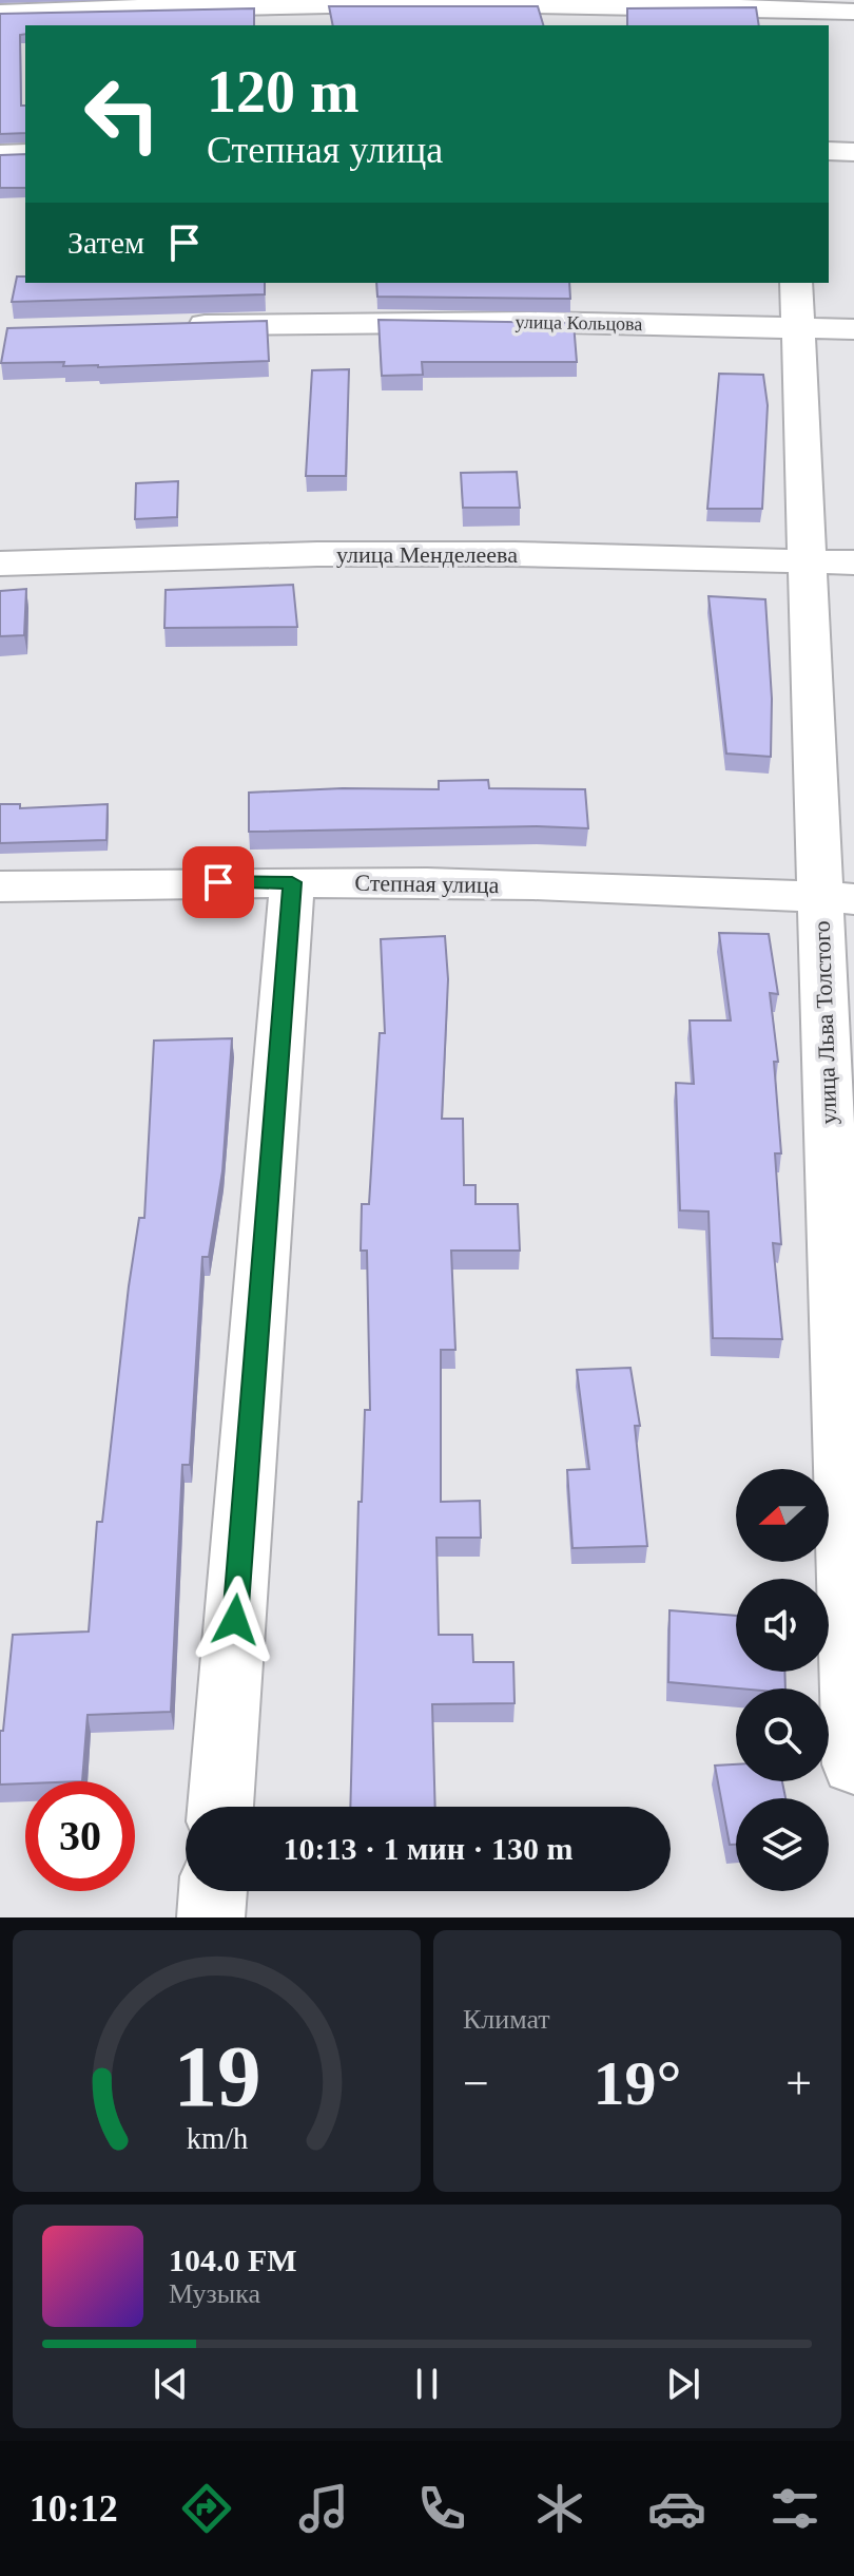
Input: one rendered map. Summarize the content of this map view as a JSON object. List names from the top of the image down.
{
  "streets": {
    "street": [
      "улица Кольцова",
      "улица Менделеева",
      "Степная улица",
      "улица Льва Толстого"
    ]
  },
  "crossings": [
    ["улица Кольцова", "улица Льва Толстого"],
    ["улица Менделеева", "улица Льва Толстого"],
    ["Степная улица", "улица Льва Толстого"]
  ],
  "north": "left",
  "page": {
    "turn": ["120 m", "Степная улица"],
    "then": "Затем",
    "limit": "30",
    "trip": "10:13 · 1 мин · 130 m",
    "tile": "Климат",
    "heat": ["−", "19°", "+"],
    "song": ["104.0 FM", "Музыка"],
    "tabs": "10:12",
    "gauge": ["19", "km/h"]
  }
}
